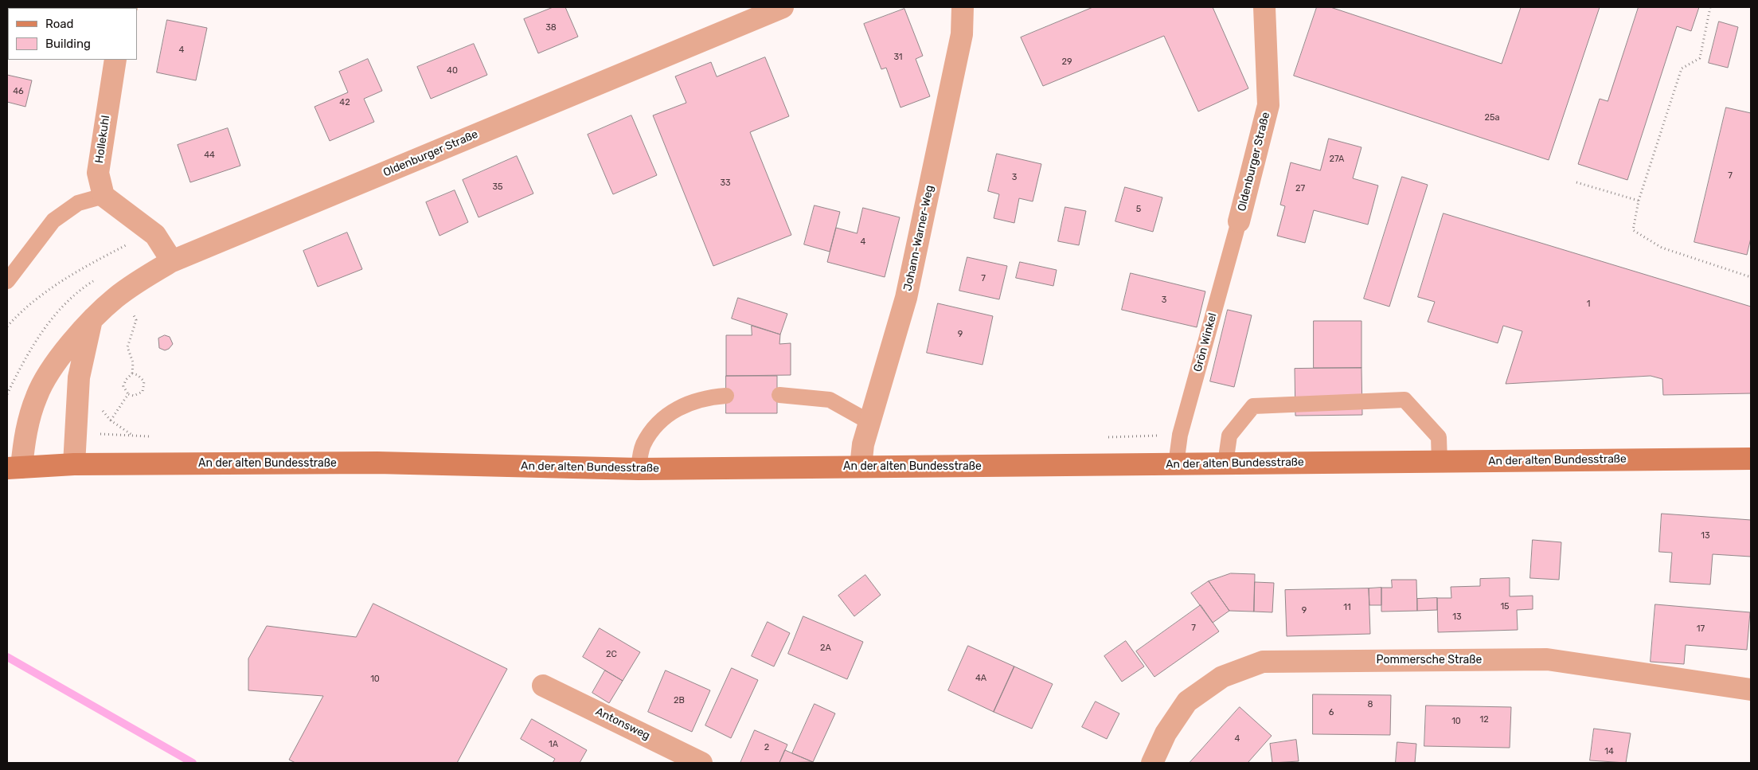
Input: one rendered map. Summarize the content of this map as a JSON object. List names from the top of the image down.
{
  "streets": {
    "street": [
      "Hollekuhl",
      "Oldenburger Straße",
      "Johann-Warner-Weg",
      "An der alten Bundesstraße",
      "Pommersche Straße",
      "Antonsweg"
    ],
    "lane": ["Grön Winkel"]
  },
  "crossings": [
    ["Oldenburger Straße", "Grön Winkel"],
    ["Oldenburger Straße", "An der alten Bundesstraße"],
    ["Johann-Warner-Weg", "An der alten Bundesstraße"],
    ["Grön Winkel", "An der alten Bundesstraße"]
  ],
  "house_numbers": [
    "38",
    "4",
    "31",
    "29",
    "40",
    "46",
    "42",
    "25a",
    "44",
    "27A",
    "7",
    "3",
    "33",
    "35",
    "27",
    "5",
    "4",
    "7",
    "3",
    "1",
    "9",
    "13",
    "15",
    "11",
    "9",
    "13",
    "7",
    "17",
    "2A",
    "2C",
    "4A",
    "10",
    "2B",
    "8",
    "6",
    "12",
    "10",
    "4",
    "1A",
    "2",
    "14"
  ],
  "legend": ["Road", "Building"]
}
